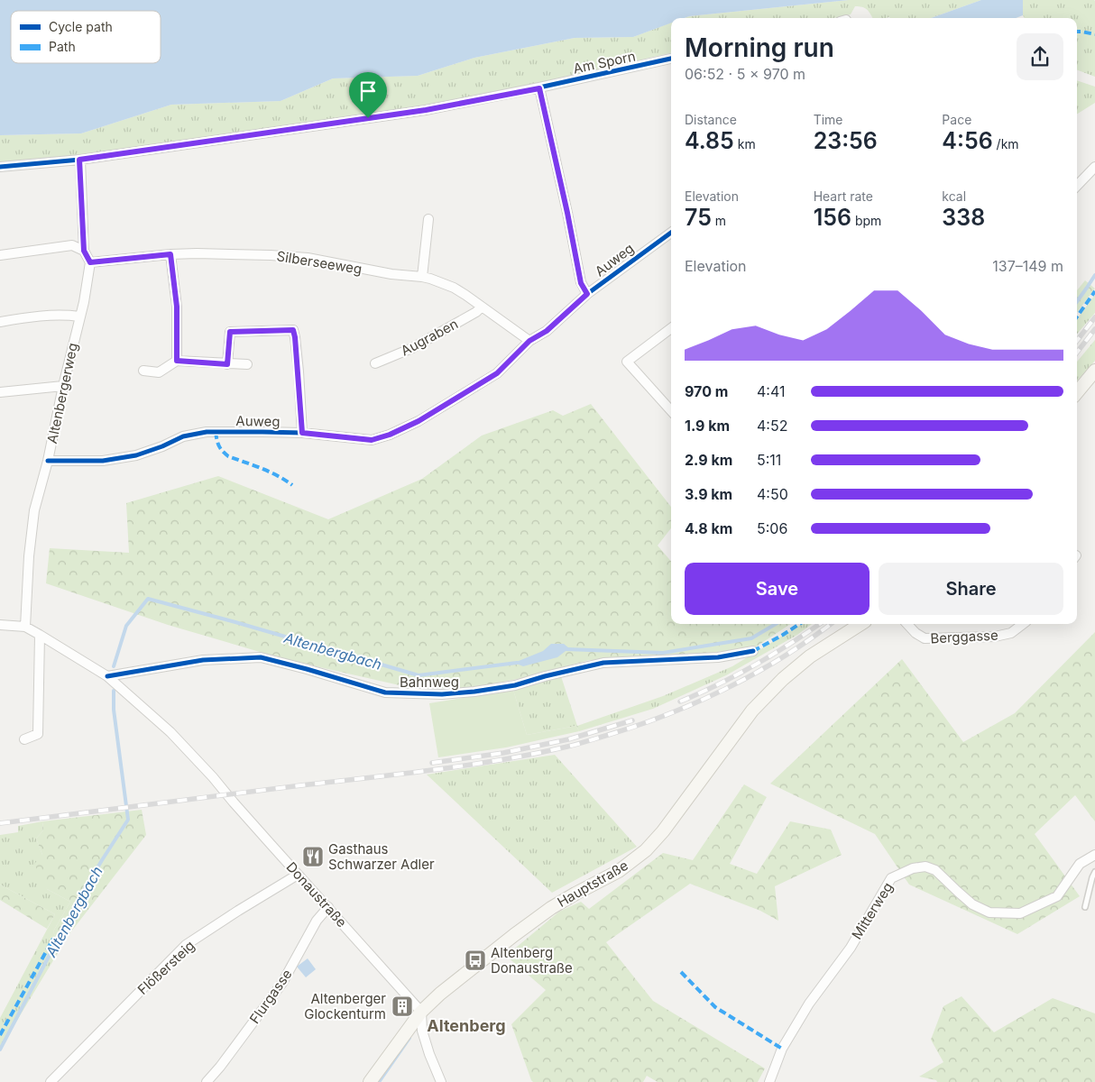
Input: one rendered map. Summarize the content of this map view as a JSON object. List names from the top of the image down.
{
  "streets": {
    "main road": ["Hauptstraße"],
    "street": [
      "Am Sporn",
      "Auweg",
      "Silberseeweg",
      "Augraben",
      "Altenbergerweg",
      "Berggasse",
      "Bahnweg",
      "Donaustraße",
      "Mitterweg",
      "Flößersteig",
      "Flurgasse"
    ]
  },
  "crossings": [
    ["Auweg", "Silberseeweg"],
    ["Auweg", "Altenbergerweg"],
    ["Silberseeweg", "Augraben"],
    ["Silberseeweg", "Altenbergerweg"],
    ["Altenbergerweg", "Donaustraße"],
    ["Bahnweg", "Donaustraße"],
    ["Hauptstraße", "Donaustraße"],
    ["Donaustraße", "Flößersteig"],
    ["Donaustraße", "Flurgasse"]
  ],
  "districts": ["Altenberg"],
  "water": ["Altenbergbach"],
  "places": {
    "restaurant": ["Gasthaus Schwarzer Adler"],
    "bus stop": ["Altenberg Donaustraße"],
    "building": ["Altenberger Glockenturm"]
  },
  "legend": ["Cycle path", "Path"],
  "page": {
    "heading": ["Morning run", "06:52 · 5 × 970 m"],
    "stats": [
      ["Distance", "4.85 km"],
      ["Time", "23:56"],
      ["Pace", "4:56 /km"],
      ["Elevation", "75 m"],
      ["Heart rate", "156 bpm"],
      ["kcal", "338"]
    ],
    "chart": ["Elevation", "137–149 m"],
    "list": [
      {
        "name": "970 m",
        "note": "4:41"
      },
      {
        "name": "1.9 km",
        "note": "4:52"
      },
      {
        "name": "2.9 km",
        "note": "5:11"
      },
      {
        "name": "3.9 km",
        "note": "4:50"
      },
      {
        "name": "4.8 km",
        "note": "5:06"
      }
    ],
    "buttons": ["Save", "Share"]
  }
}
